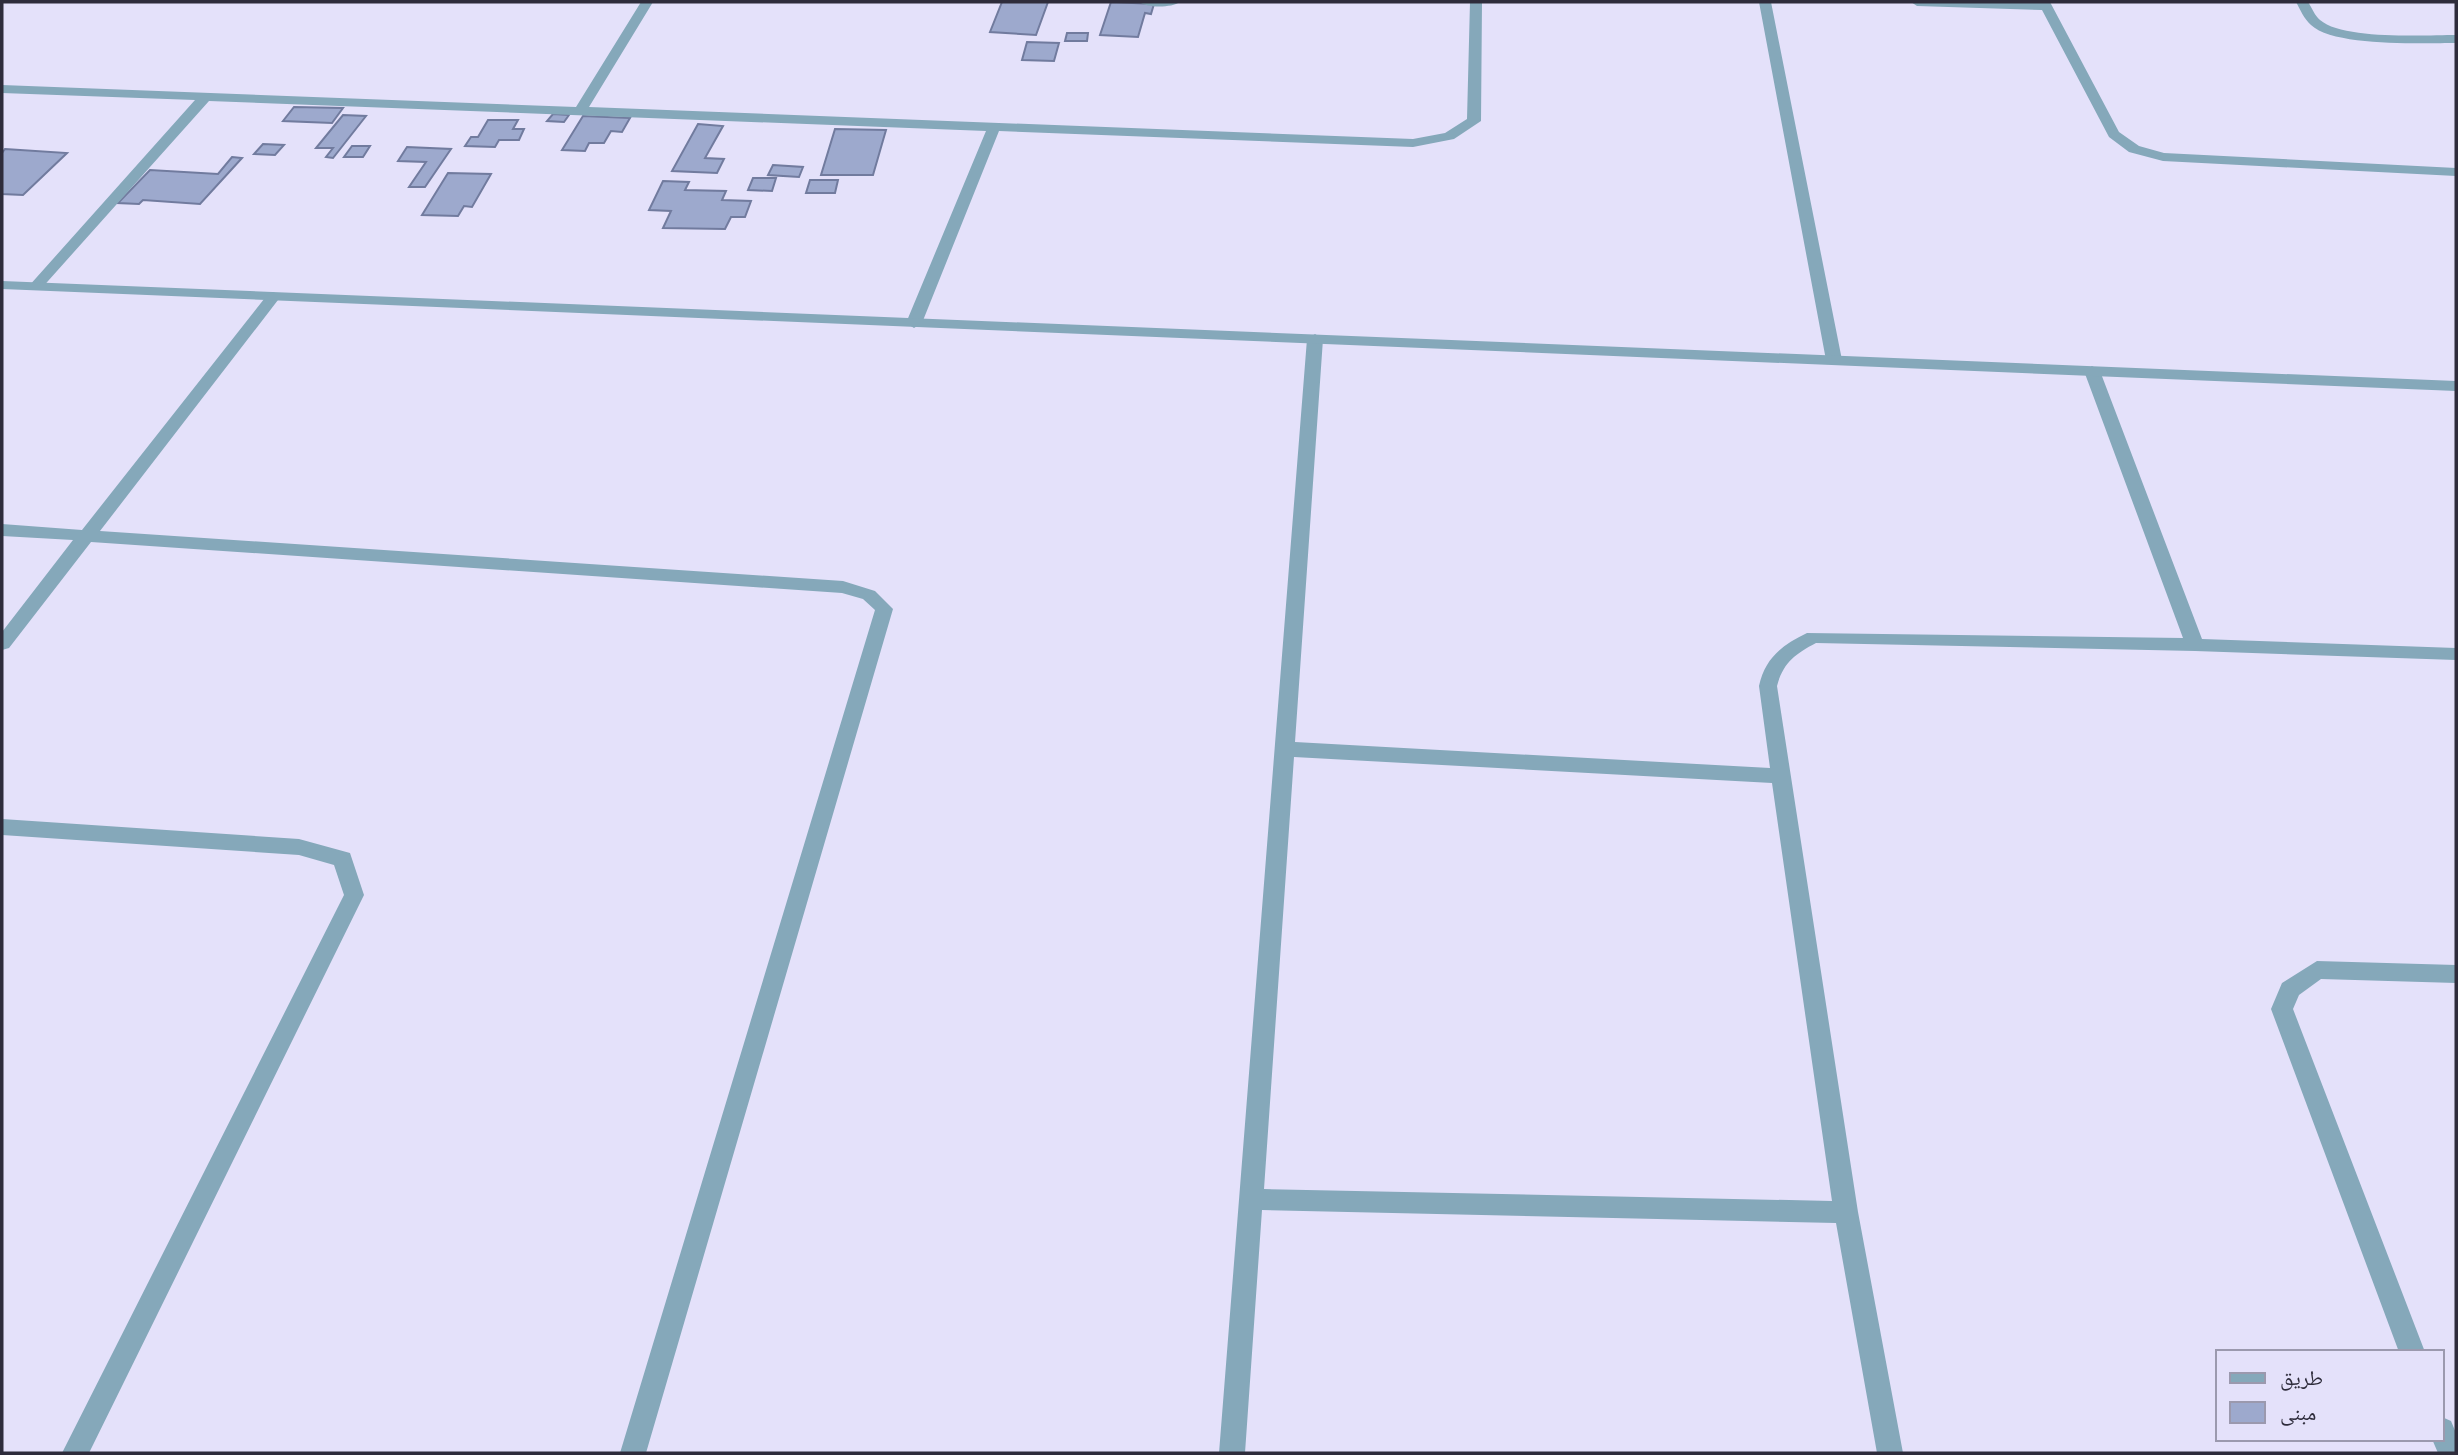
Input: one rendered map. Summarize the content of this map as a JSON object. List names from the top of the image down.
{
  "legend": ["طريق", "مبنى"]
}
